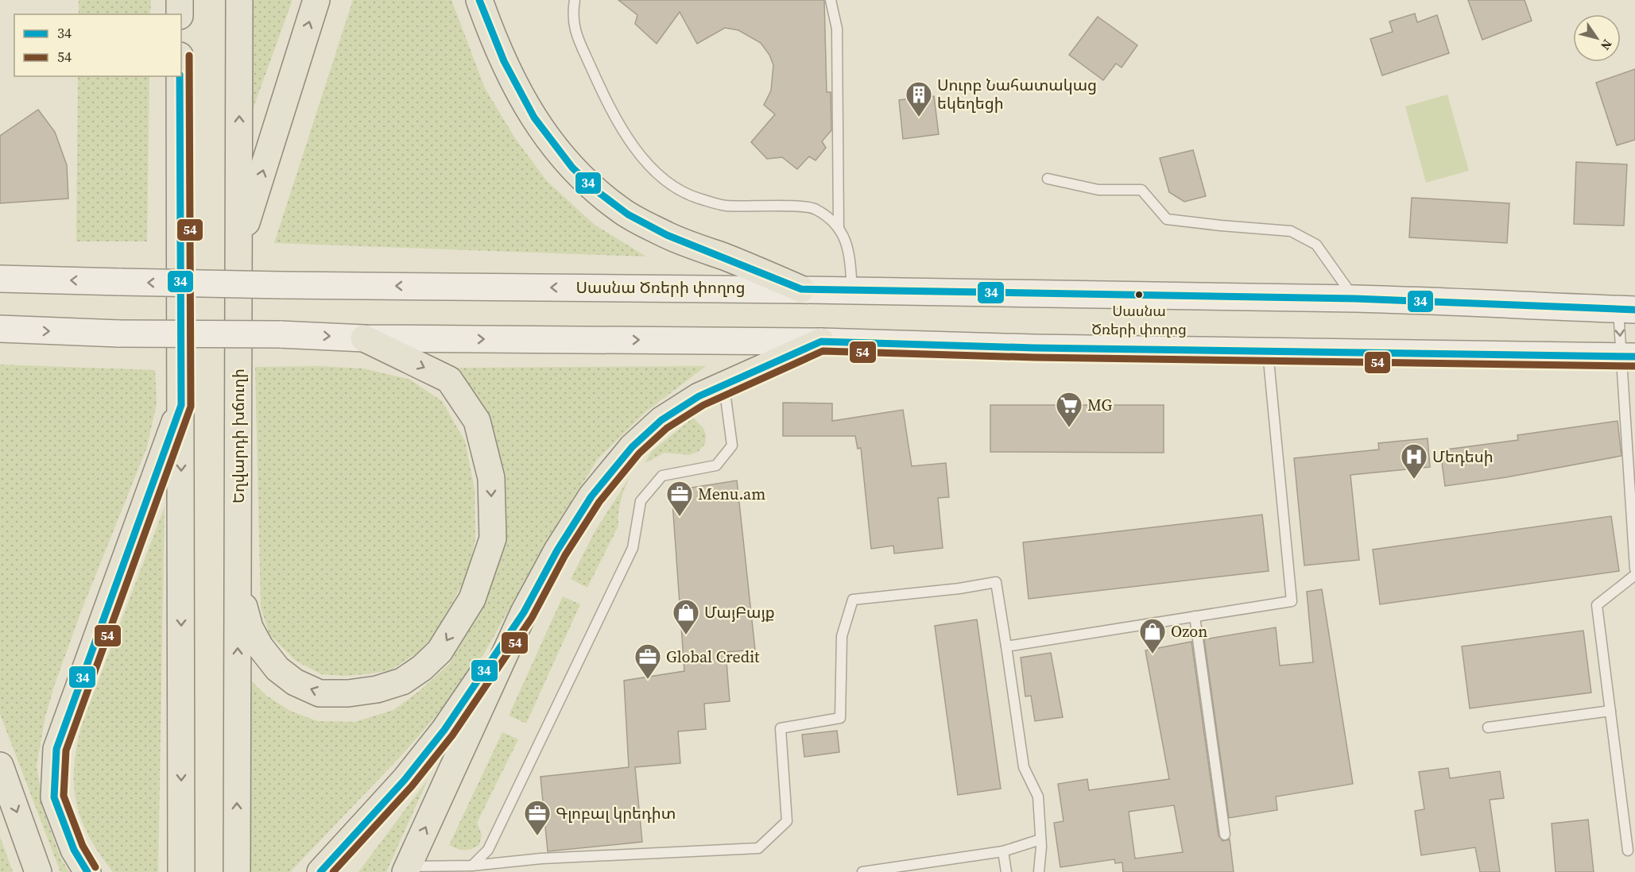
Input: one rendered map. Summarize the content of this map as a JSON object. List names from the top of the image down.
{
  "streets": {
    "main road": ["Սասնա Ծռերի փողոց", "Եղվարդի խճուղի"]
  },
  "places": {
    "building": ["Սուրբ Նահատակաց եկեղեցի"],
    "other": ["Սասնա Ծռերի փողոց"],
    "supermarket": ["MG"],
    "hospital": ["Մեդեսի"],
    "office": ["Menu.am", "Global Credit", "Գլոբալ կրեդիտ"],
    "shop": ["ՄայԲայք", "Ozon"]
  },
  "lines": ["transit line 34", "transit line 54"],
  "legend": ["34", "54"],
  "north": "bottom right"
}
